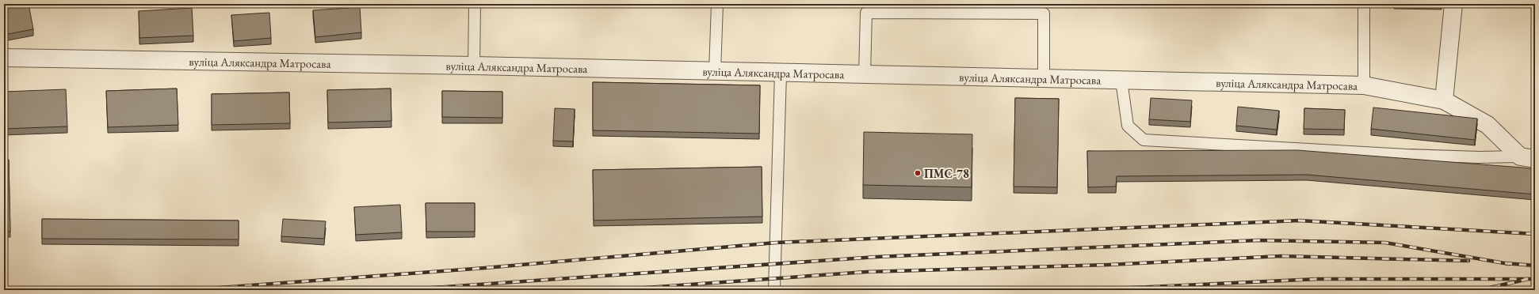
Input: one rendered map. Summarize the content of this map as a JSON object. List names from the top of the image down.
{
  "streets": {
    "street": ["вуліца Аляксандра Матросава"]
  },
  "places": ["ПМС-78"]
}
